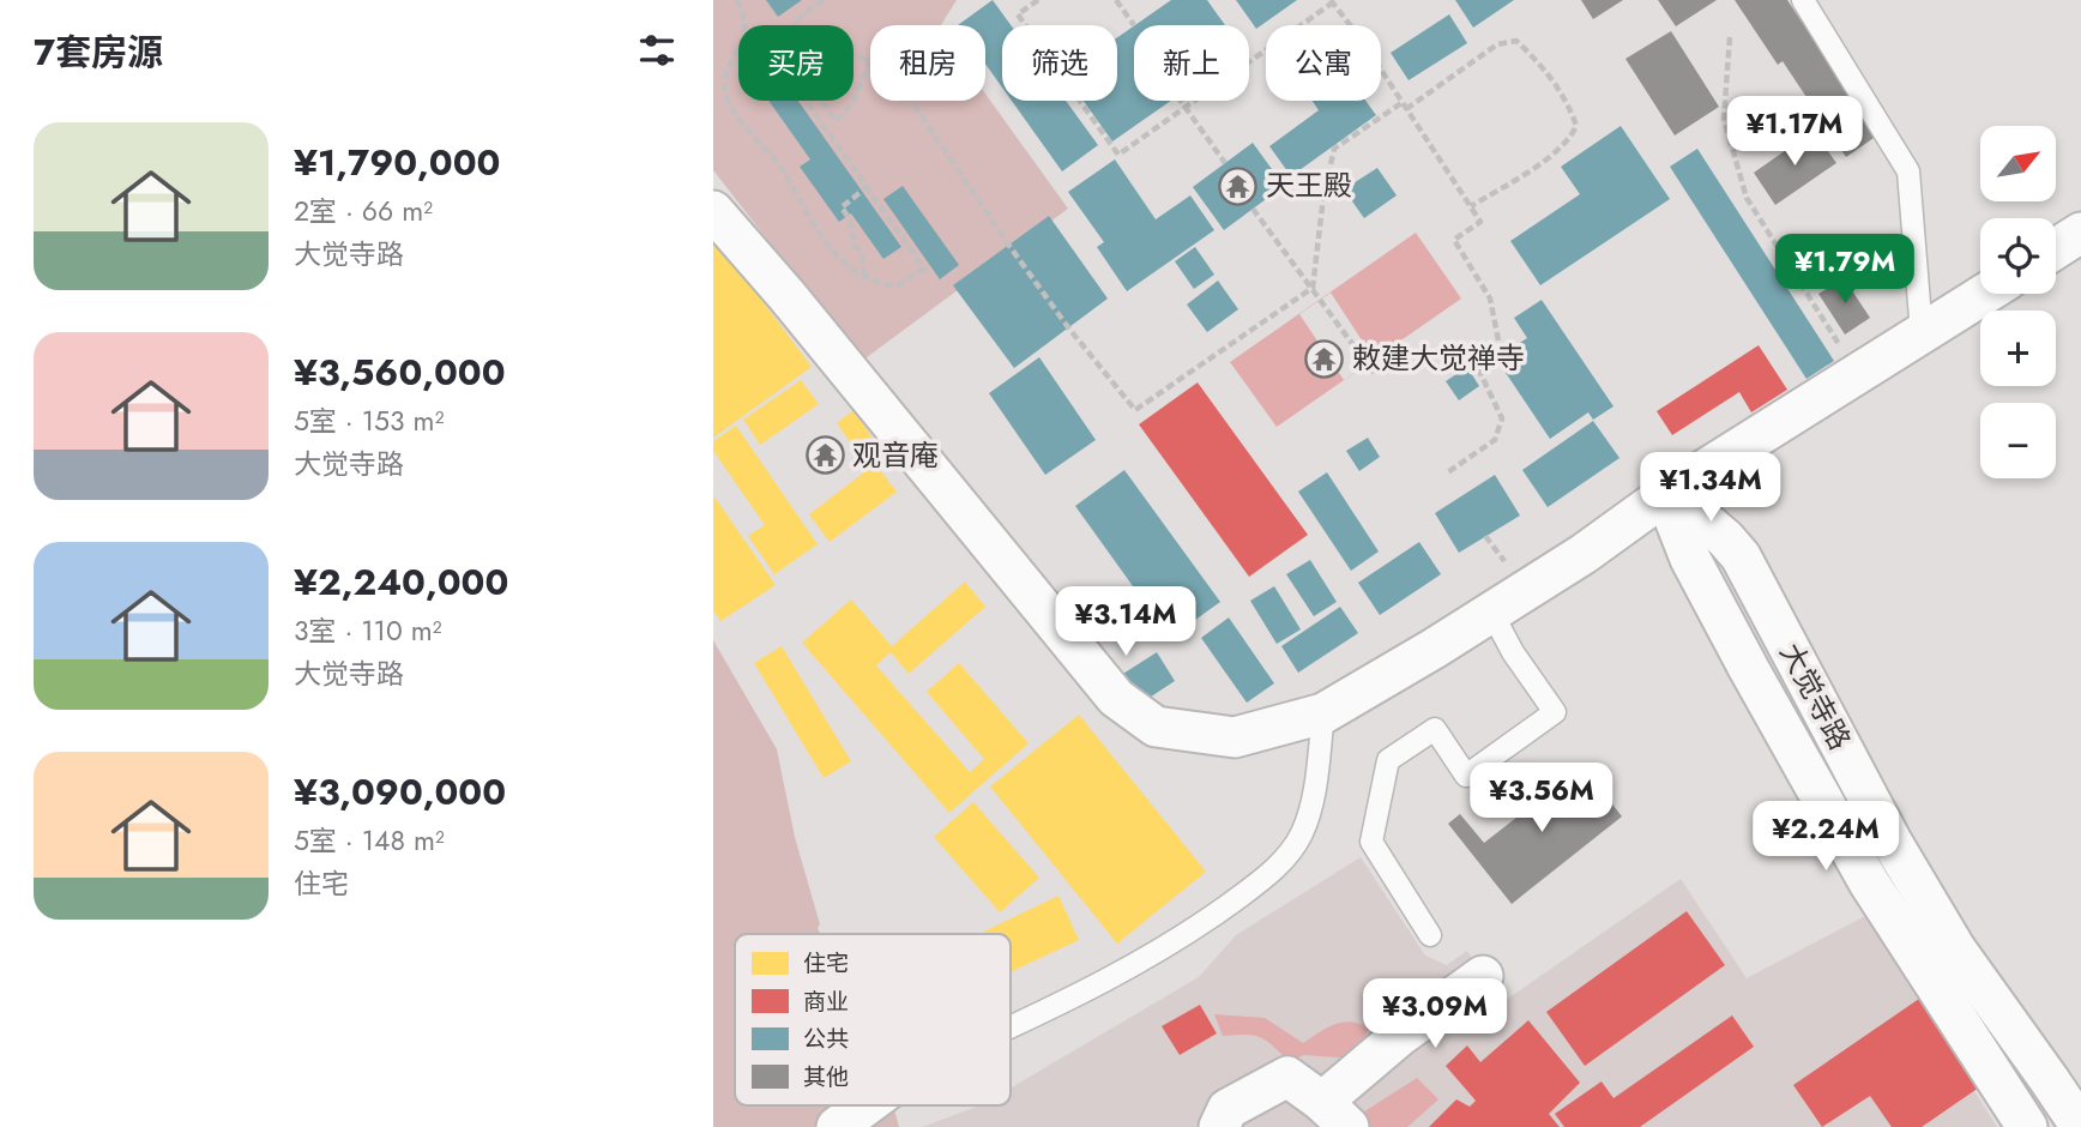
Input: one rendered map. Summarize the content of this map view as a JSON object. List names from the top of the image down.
{
  "streets": {
    "street": ["大觉寺路"]
  },
  "places": {
    "temple": ["天王殿", "敕建大觉禅寺", "观音庵"]
  },
  "legend": [
    "住宅",
    "商业",
    "公共",
    "其他"
  ],
  "north": "top right",
  "page": {
    "heading": "7套房源",
    "chip": [
      "买房",
      "租房",
      "筛选",
      "新上",
      "公寓"
    ],
    "price": [
      "¥1.17M",
      "¥1.79M",
      "¥1.34M",
      "¥3.14M",
      "¥3.56M",
      "¥2.24M",
      "¥3.09M"
    ],
    "list": [
      {
        "name": "¥1,790,000",
        "note": "2室 · 66 m² · 大觉寺路"
      },
      {
        "name": "¥3,560,000",
        "note": "5室 · 153 m² · 大觉寺路"
      },
      {
        "name": "¥2,240,000",
        "note": "3室 · 110 m² · 大觉寺路"
      },
      {
        "name": "¥3,090,000",
        "note": "5室 · 148 m² · 住宅"
      }
    ],
    "map_buttons": ["+", "−"]
  }
}
